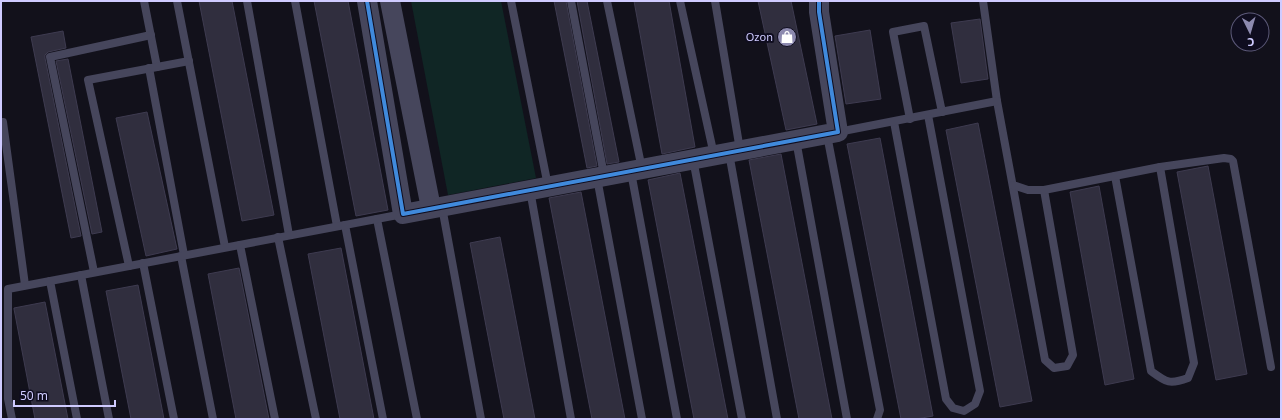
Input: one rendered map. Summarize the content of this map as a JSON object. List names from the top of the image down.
{
  "places": {
    "shop": ["Ozon"]
  },
  "scale_bar": "50 m",
  "north": "bottom"
}
